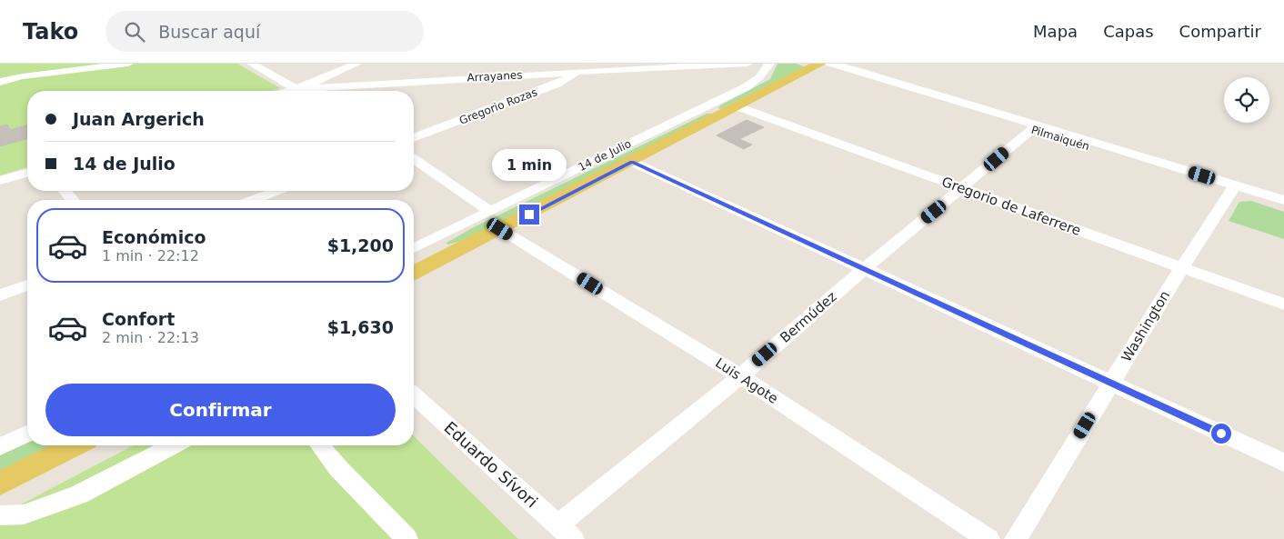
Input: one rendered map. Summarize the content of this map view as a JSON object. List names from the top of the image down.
{
  "streets": {
    "main road": ["14 de Julio"],
    "street": [
      "Arrayanes",
      "Gregorio Rozas",
      "Pilmaiquén",
      "Gregorio de Laferrere",
      "Bermúdez",
      "Washington",
      "Luis Agote",
      "Eduardo Sívori"
    ]
  },
  "crossings": [
    ["Arrayanes", "Gregorio Rozas"],
    ["Pilmaiquén", "14 de Julio"],
    ["Pilmaiquén", "Bermúdez"],
    ["Pilmaiquén", "Washington"],
    ["14 de Julio", "Gregorio de Laferrere"],
    ["14 de Julio", "Luis Agote"],
    ["Gregorio de Laferrere", "Bermúdez"],
    ["Gregorio de Laferrere", "Washington"],
    ["Bermúdez", "Luis Agote"],
    ["Bermúdez", "Eduardo Sívori"]
  ],
  "page": {
    "header": "Tako",
    "search": "Buscar aquí",
    "nav": ["Mapa", "Capas", "Compartir"],
    "banner": ["Juan Argerich", "14 de Julio"],
    "bubble": "1 min",
    "list": [
      {
        "name": "Económico",
        "note": "1 min · 22:12",
        "value": "$1,200"
      },
      {
        "name": "Confort",
        "note": "2 min · 22:13",
        "value": "$1,630"
      }
    ],
    "buttons": "Confirmar"
  }
}
